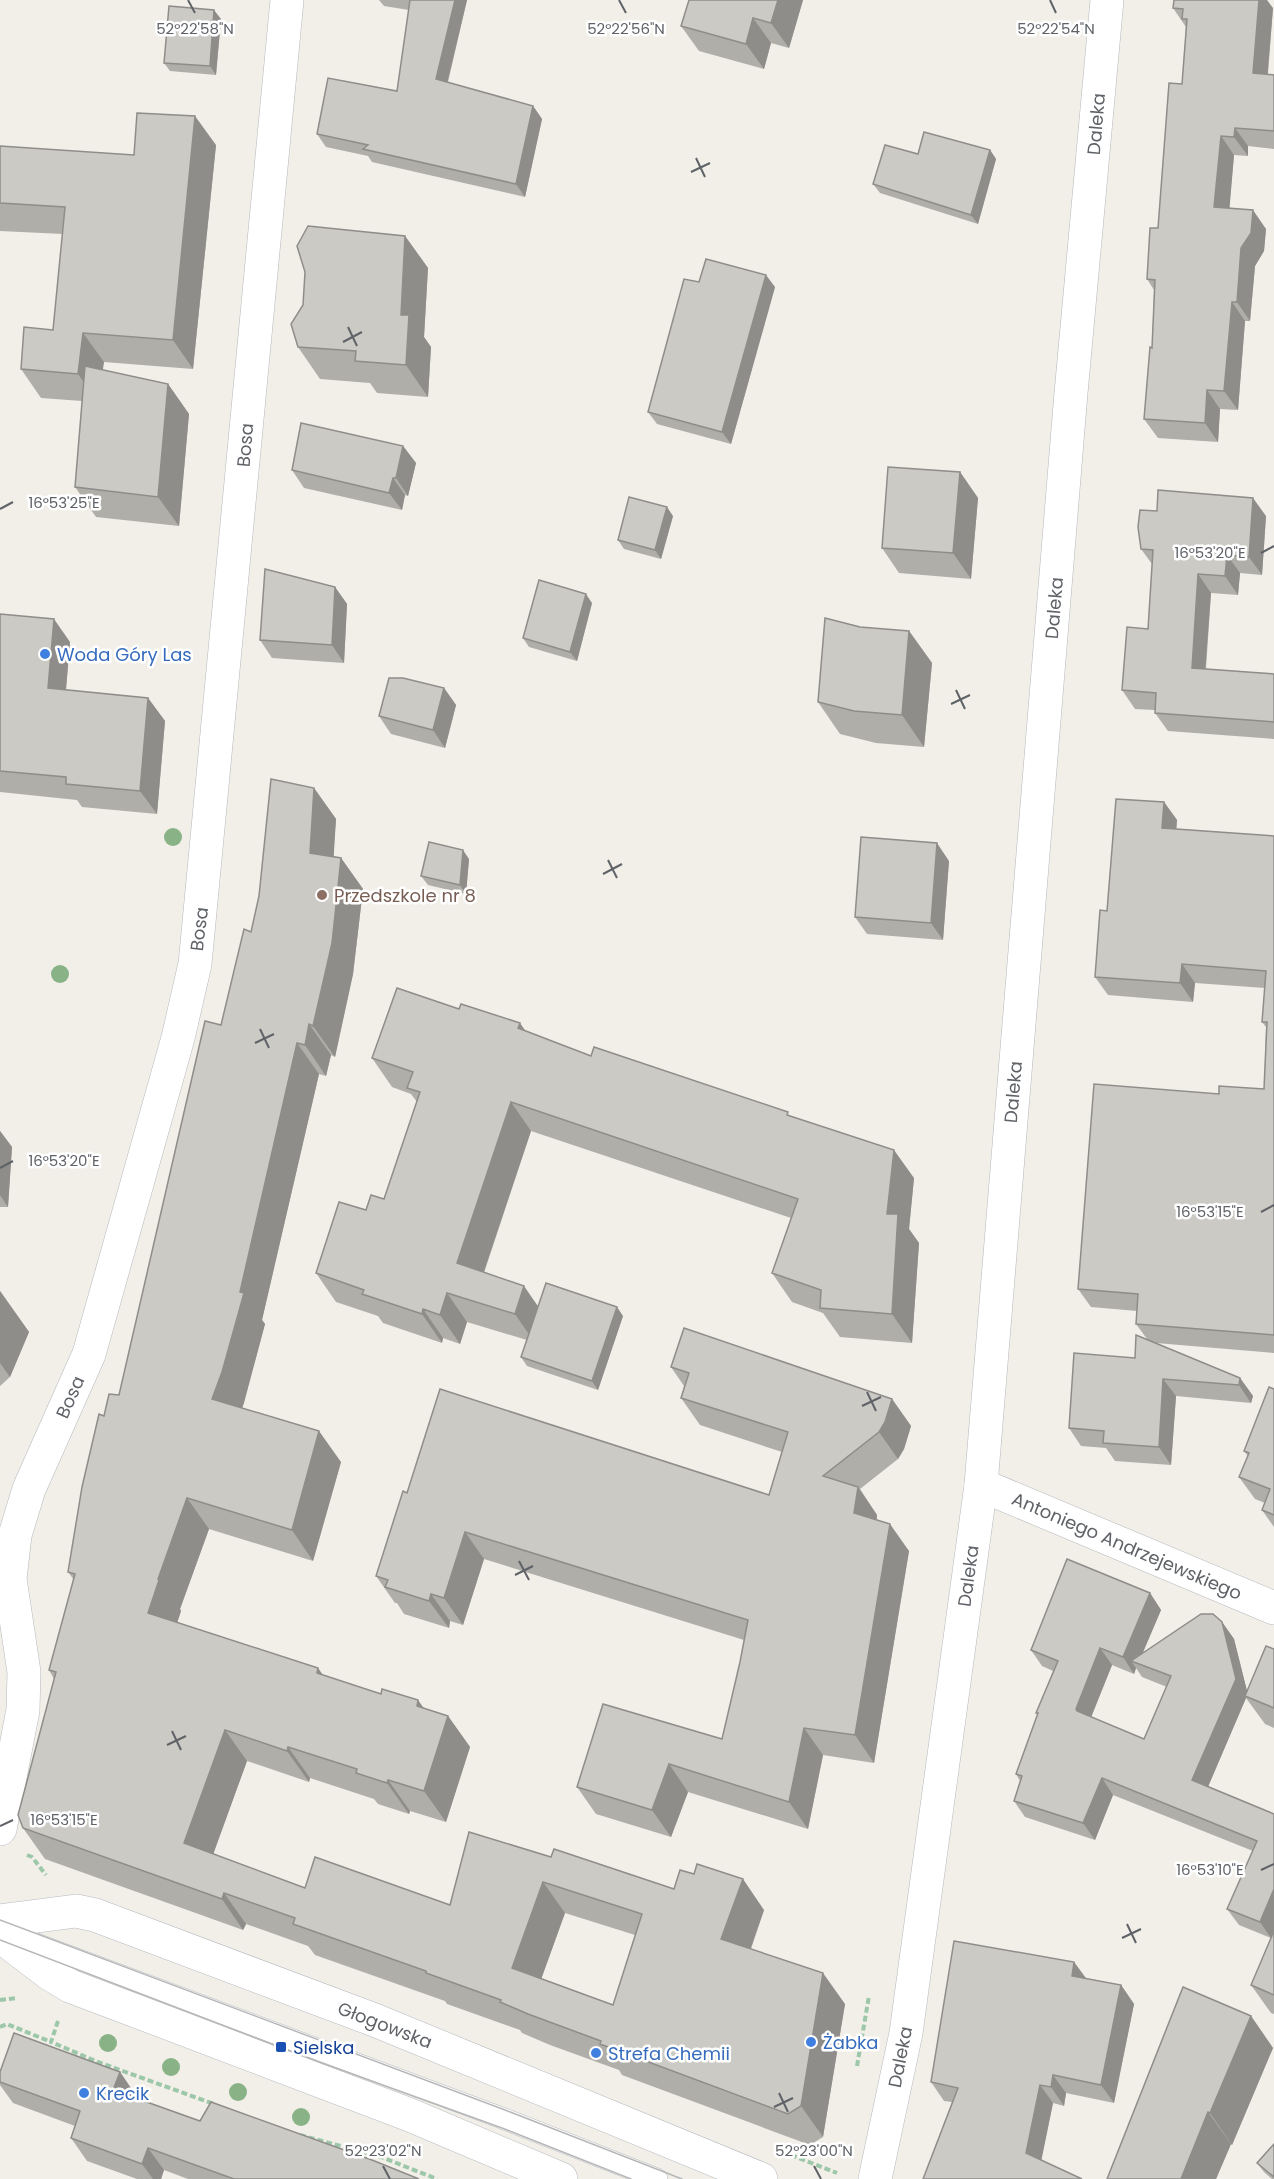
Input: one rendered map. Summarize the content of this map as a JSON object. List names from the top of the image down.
{
  "streets": {
    "street": [
      "Daleka",
      "Bosa",
      "Antoniego Andrzejewskiego",
      "Głogowska"
    ]
  },
  "crossings": [
    ["Daleka", "Antoniego Andrzejewskiego"]
  ],
  "places": {
    "other": [
      "Woda Góry Las",
      "Przedszkole nr 8",
      "Żabka",
      "Strefa Chemii",
      "Krecik"
    ],
    "transit": ["Sielska"]
  },
  "coordinates": [
    "52°22'56\"N",
    "52°22'54\"N",
    "52°22'58\"N",
    "16°53'25\"E",
    "16°53'20\"E",
    "16°53'15\"E",
    "16°53'10\"E",
    "52°23'02\"N",
    "52°23'00\"N"
  ]
}
